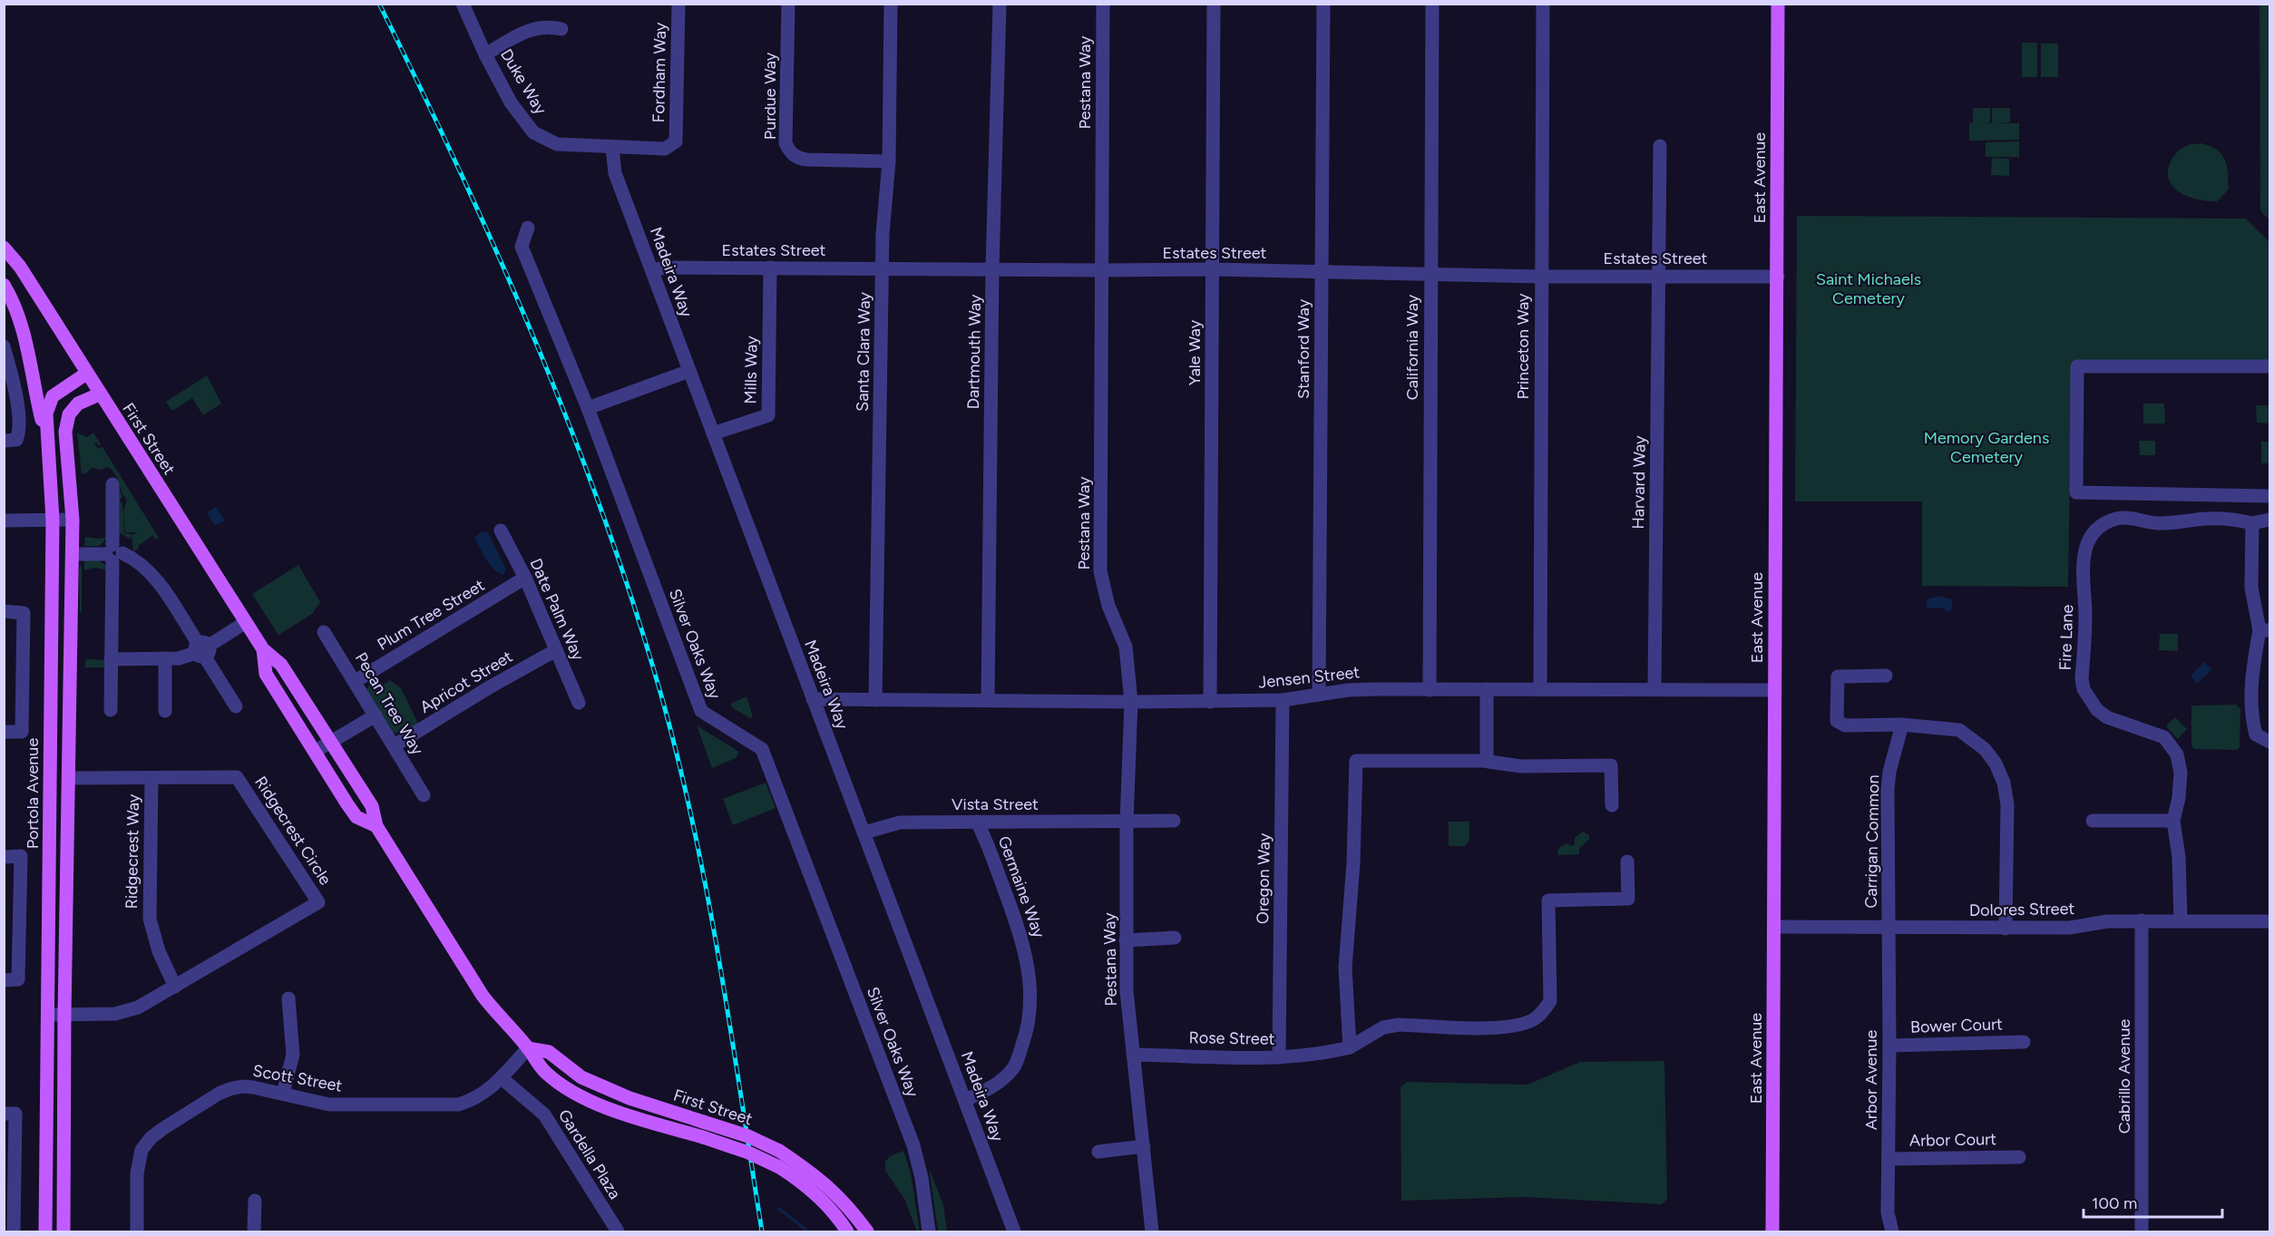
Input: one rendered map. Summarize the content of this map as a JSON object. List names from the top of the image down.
{
  "streets": {
    "main road": ["East Avenue", "First Street", "Portola Avenue"],
    "street": [
      "Fordham Way",
      "Duke Way",
      "Pestana Way",
      "Purdue Way",
      "Estates Street",
      "Madeira Way",
      "Princeton Way",
      "California Way",
      "Stanford Way",
      "Santa Clara Way",
      "Dartmouth Way",
      "Yale Way",
      "Mills Way",
      "Harvard Way",
      "Date Palm Way",
      "Plum Tree Street",
      "Fire Lane",
      "Silver Oaks Way",
      "Jensen Street",
      "Apricot Street",
      "Pecan Tree Way",
      "Vista Street",
      "Ridgecrest Circle",
      "Carrigan Common",
      "Ridgecrest Way",
      "Oregon Way",
      "Germaine Way",
      "Dolores Street",
      "Bower Court",
      "Rose Street",
      "Cabrillo Avenue",
      "Scott Street",
      "Arbor Avenue",
      "Arbor Court",
      "Gardella Plaza"
    ]
  },
  "crossings": [
    ["Fordham Way", "Duke Way"],
    ["Fordham Way", "Madeira Way"],
    ["Duke Way", "Madeira Way"],
    ["Pestana Way", "Estates Street"],
    ["Pestana Way", "Jensen Street"],
    ["Pestana Way", "Vista Street"],
    ["Pestana Way", "Rose Street"],
    ["Purdue Way", "Santa Clara Way"],
    ["East Avenue", "Estates Street"],
    ["East Avenue", "Jensen Street"],
    ["East Avenue", "Dolores Street"],
    ["Estates Street", "Madeira Way"],
    ["Estates Street", "Princeton Way"],
    ["Estates Street", "California Way"],
    ["Estates Street", "Stanford Way"],
    ["Estates Street", "Santa Clara Way"],
    ["Estates Street", "Dartmouth Way"],
    ["Estates Street", "Yale Way"],
    ["Estates Street", "Mills Way"],
    ["Estates Street", "Harvard Way"],
    ["Madeira Way", "Mills Way"],
    ["Madeira Way", "Jensen Street"],
    ["Madeira Way", "Vista Street"],
    ["Madeira Way", "Germaine Way"],
    ["Princeton Way", "Jensen Street"],
    ["California Way", "Jensen Street"],
    ["Stanford Way", "Jensen Street"],
    ["Santa Clara Way", "Jensen Street"],
    ["Dartmouth Way", "Jensen Street"],
    ["Yale Way", "Jensen Street"],
    ["First Street", "Portola Avenue"],
    ["First Street", "Scott Street"],
    ["Harvard Way", "Jensen Street"],
    ["Date Palm Way", "Plum Tree Street"],
    ["Date Palm Way", "Apricot Street"],
    ["Plum Tree Street", "Pecan Tree Way"],
    ["Fire Lane", "Dolores Street"],
    ["Jensen Street", "Oregon Way"],
    ["Apricot Street", "Pecan Tree Way"],
    ["Portola Avenue", "Ridgecrest Circle"],
    ["Vista Street", "Germaine Way"],
    ["Ridgecrest Circle", "Ridgecrest Way"],
    ["Carrigan Common", "Dolores Street"],
    ["Carrigan Common", "Arbor Avenue"],
    ["Oregon Way", "Rose Street"],
    ["Dolores Street", "Cabrillo Avenue"],
    ["Dolores Street", "Arbor Avenue"],
    ["Bower Court", "Arbor Avenue"],
    ["Scott Street", "Gardella Plaza"],
    ["Arbor Avenue", "Arbor Court"]
  ],
  "parks": ["Saint Michaels Cemetery", "Memory Gardens Cemetery"],
  "scale_bar": "100 m"
}
